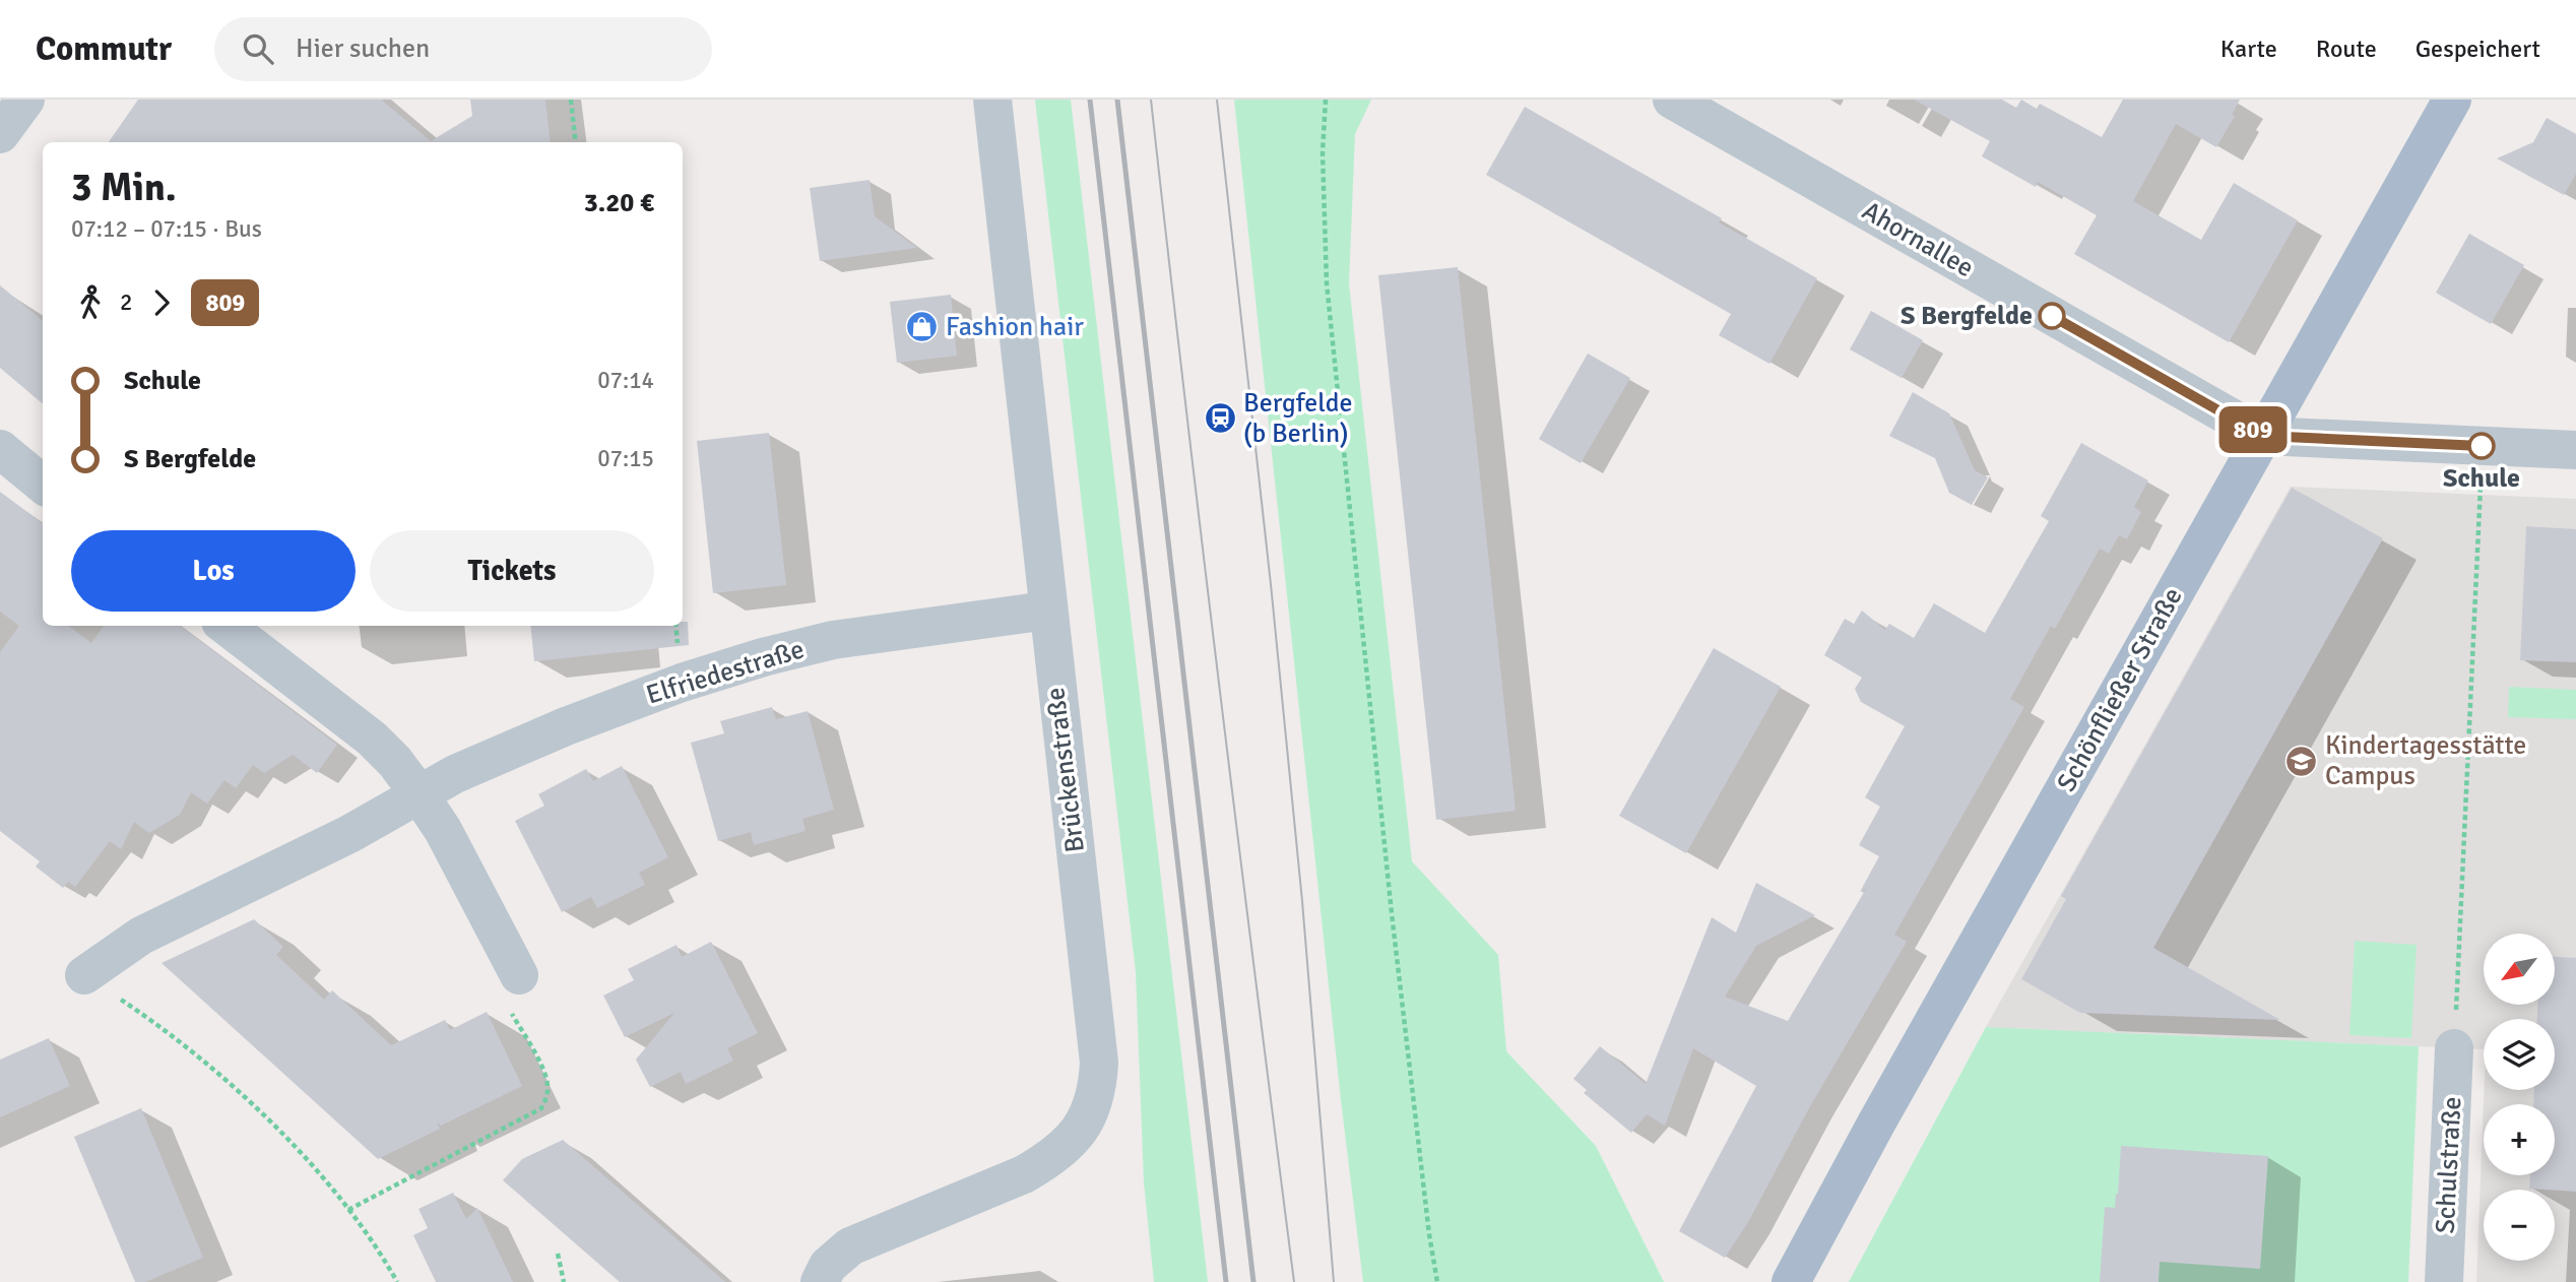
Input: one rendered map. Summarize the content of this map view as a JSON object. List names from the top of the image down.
{
  "streets": {
    "main road": ["Schönfließer Straße"],
    "street": [
      "Ahornallee",
      "Elfriedestraße",
      "Brückenstraße",
      "Schulstraße"
    ]
  },
  "crossings": [
    ["Ahornallee", "Schönfließer Straße"],
    ["Elfriedestraße", "Brückenstraße"]
  ],
  "places": {
    "other": ["S Bergfelde", "Schule"],
    "shop": ["Fashion hair"],
    "station": ["Bergfelde (b Berlin)"],
    "school or university": ["Kindertagesstätte Campus"]
  },
  "lines": ["bus line 809"],
  "north": "bottom left",
  "page": {
    "header": "Commutr",
    "search": "Hier suchen",
    "nav": ["Karte", "Route", "Gespeichert"],
    "on_map": "809",
    "heading": ["3 Min.", "07:12 – 07:15 · Bus", "3.20 €"],
    "legs": ["2", "809"],
    "list": [
      {
        "name": "Schule",
        "value": "07:14"
      },
      {
        "name": "S Bergfelde",
        "value": "07:15"
      }
    ],
    "buttons": ["Los", "Tickets"],
    "map_buttons": ["+", "−"]
  }
}
